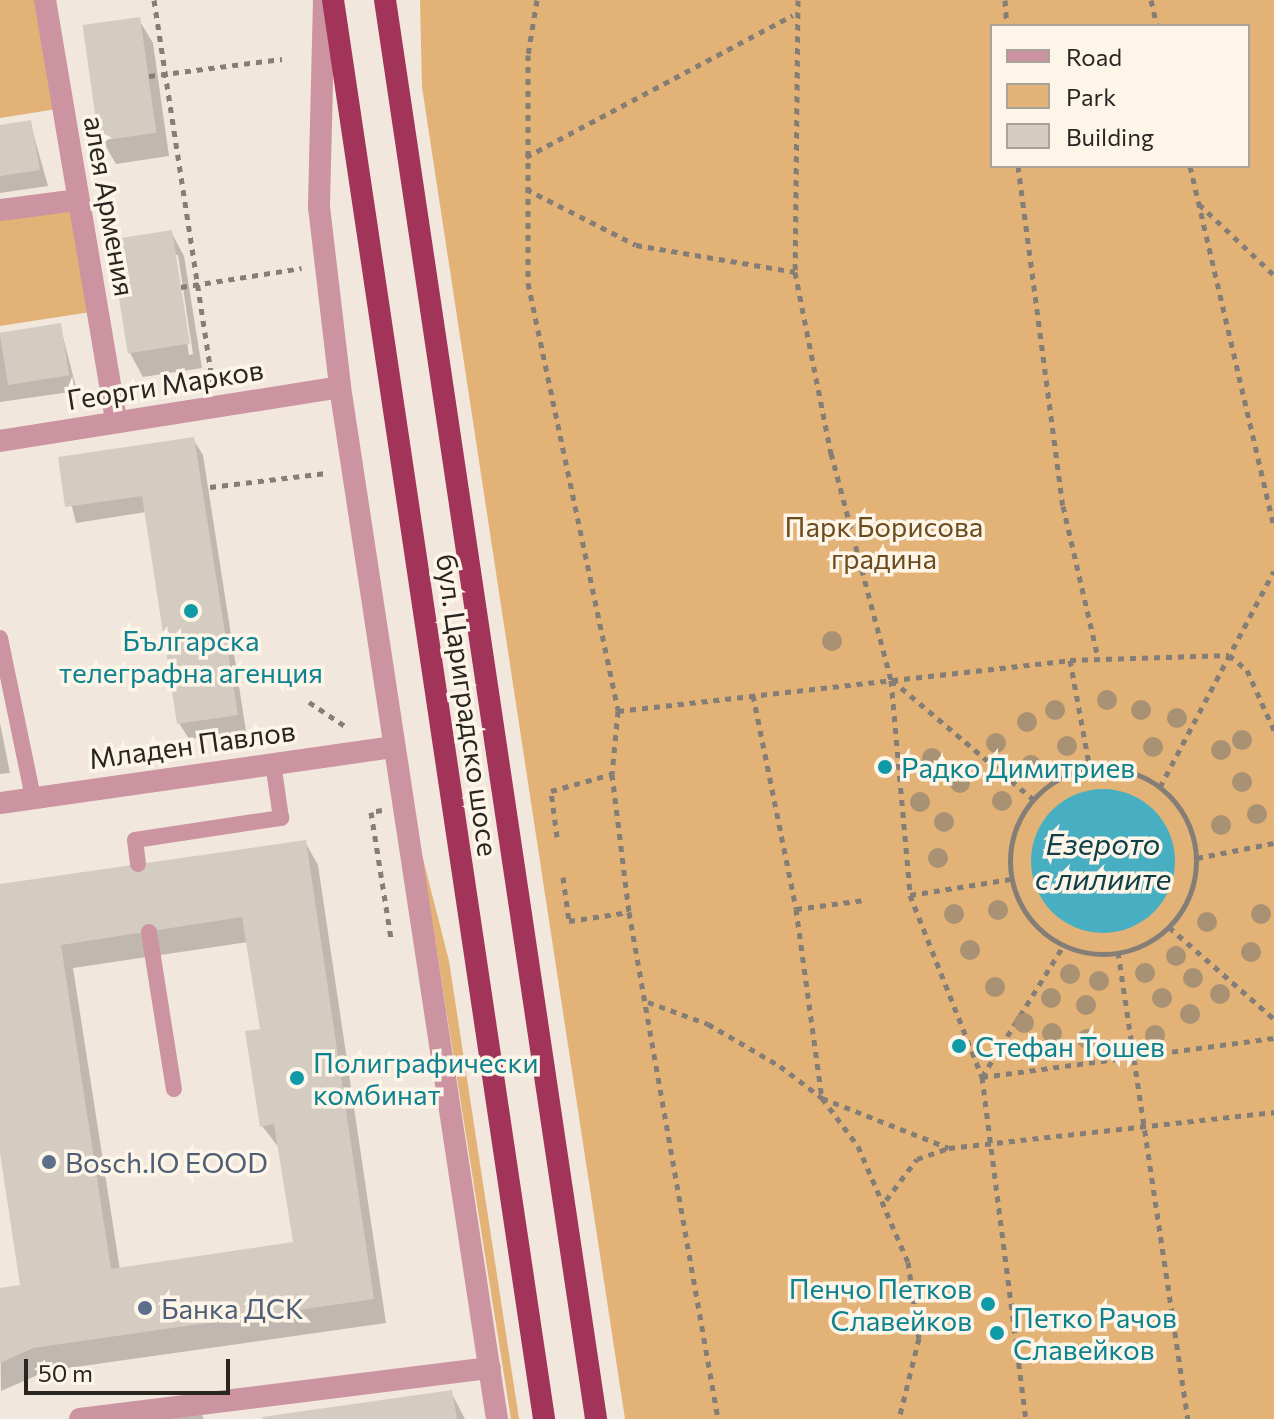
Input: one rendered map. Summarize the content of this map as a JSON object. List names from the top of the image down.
{
  "streets": {
    "highway": ["бул. Цариградско шосе"],
    "street": ["алея Армения", "Георги Марков", "Младен Павлов"]
  },
  "crossings": [
    ["алея Армения", "Георги Марков"]
  ],
  "water": ["Езерото с лилиите"],
  "parks": ["Парк Борисова градина"],
  "places": [
    "Българска телеграфна агенция",
    "Радко Димитриев",
    "Стефан Тошев",
    "Полиграфически комбинат",
    "Bosch.IO EOOD",
    "Пенчо Петков Славейков",
    "Банка ДСК",
    "Петко Рачов Славейков"
  ],
  "legend": ["Road", "Park", "Building"],
  "scale_bar": "50 m"
}
